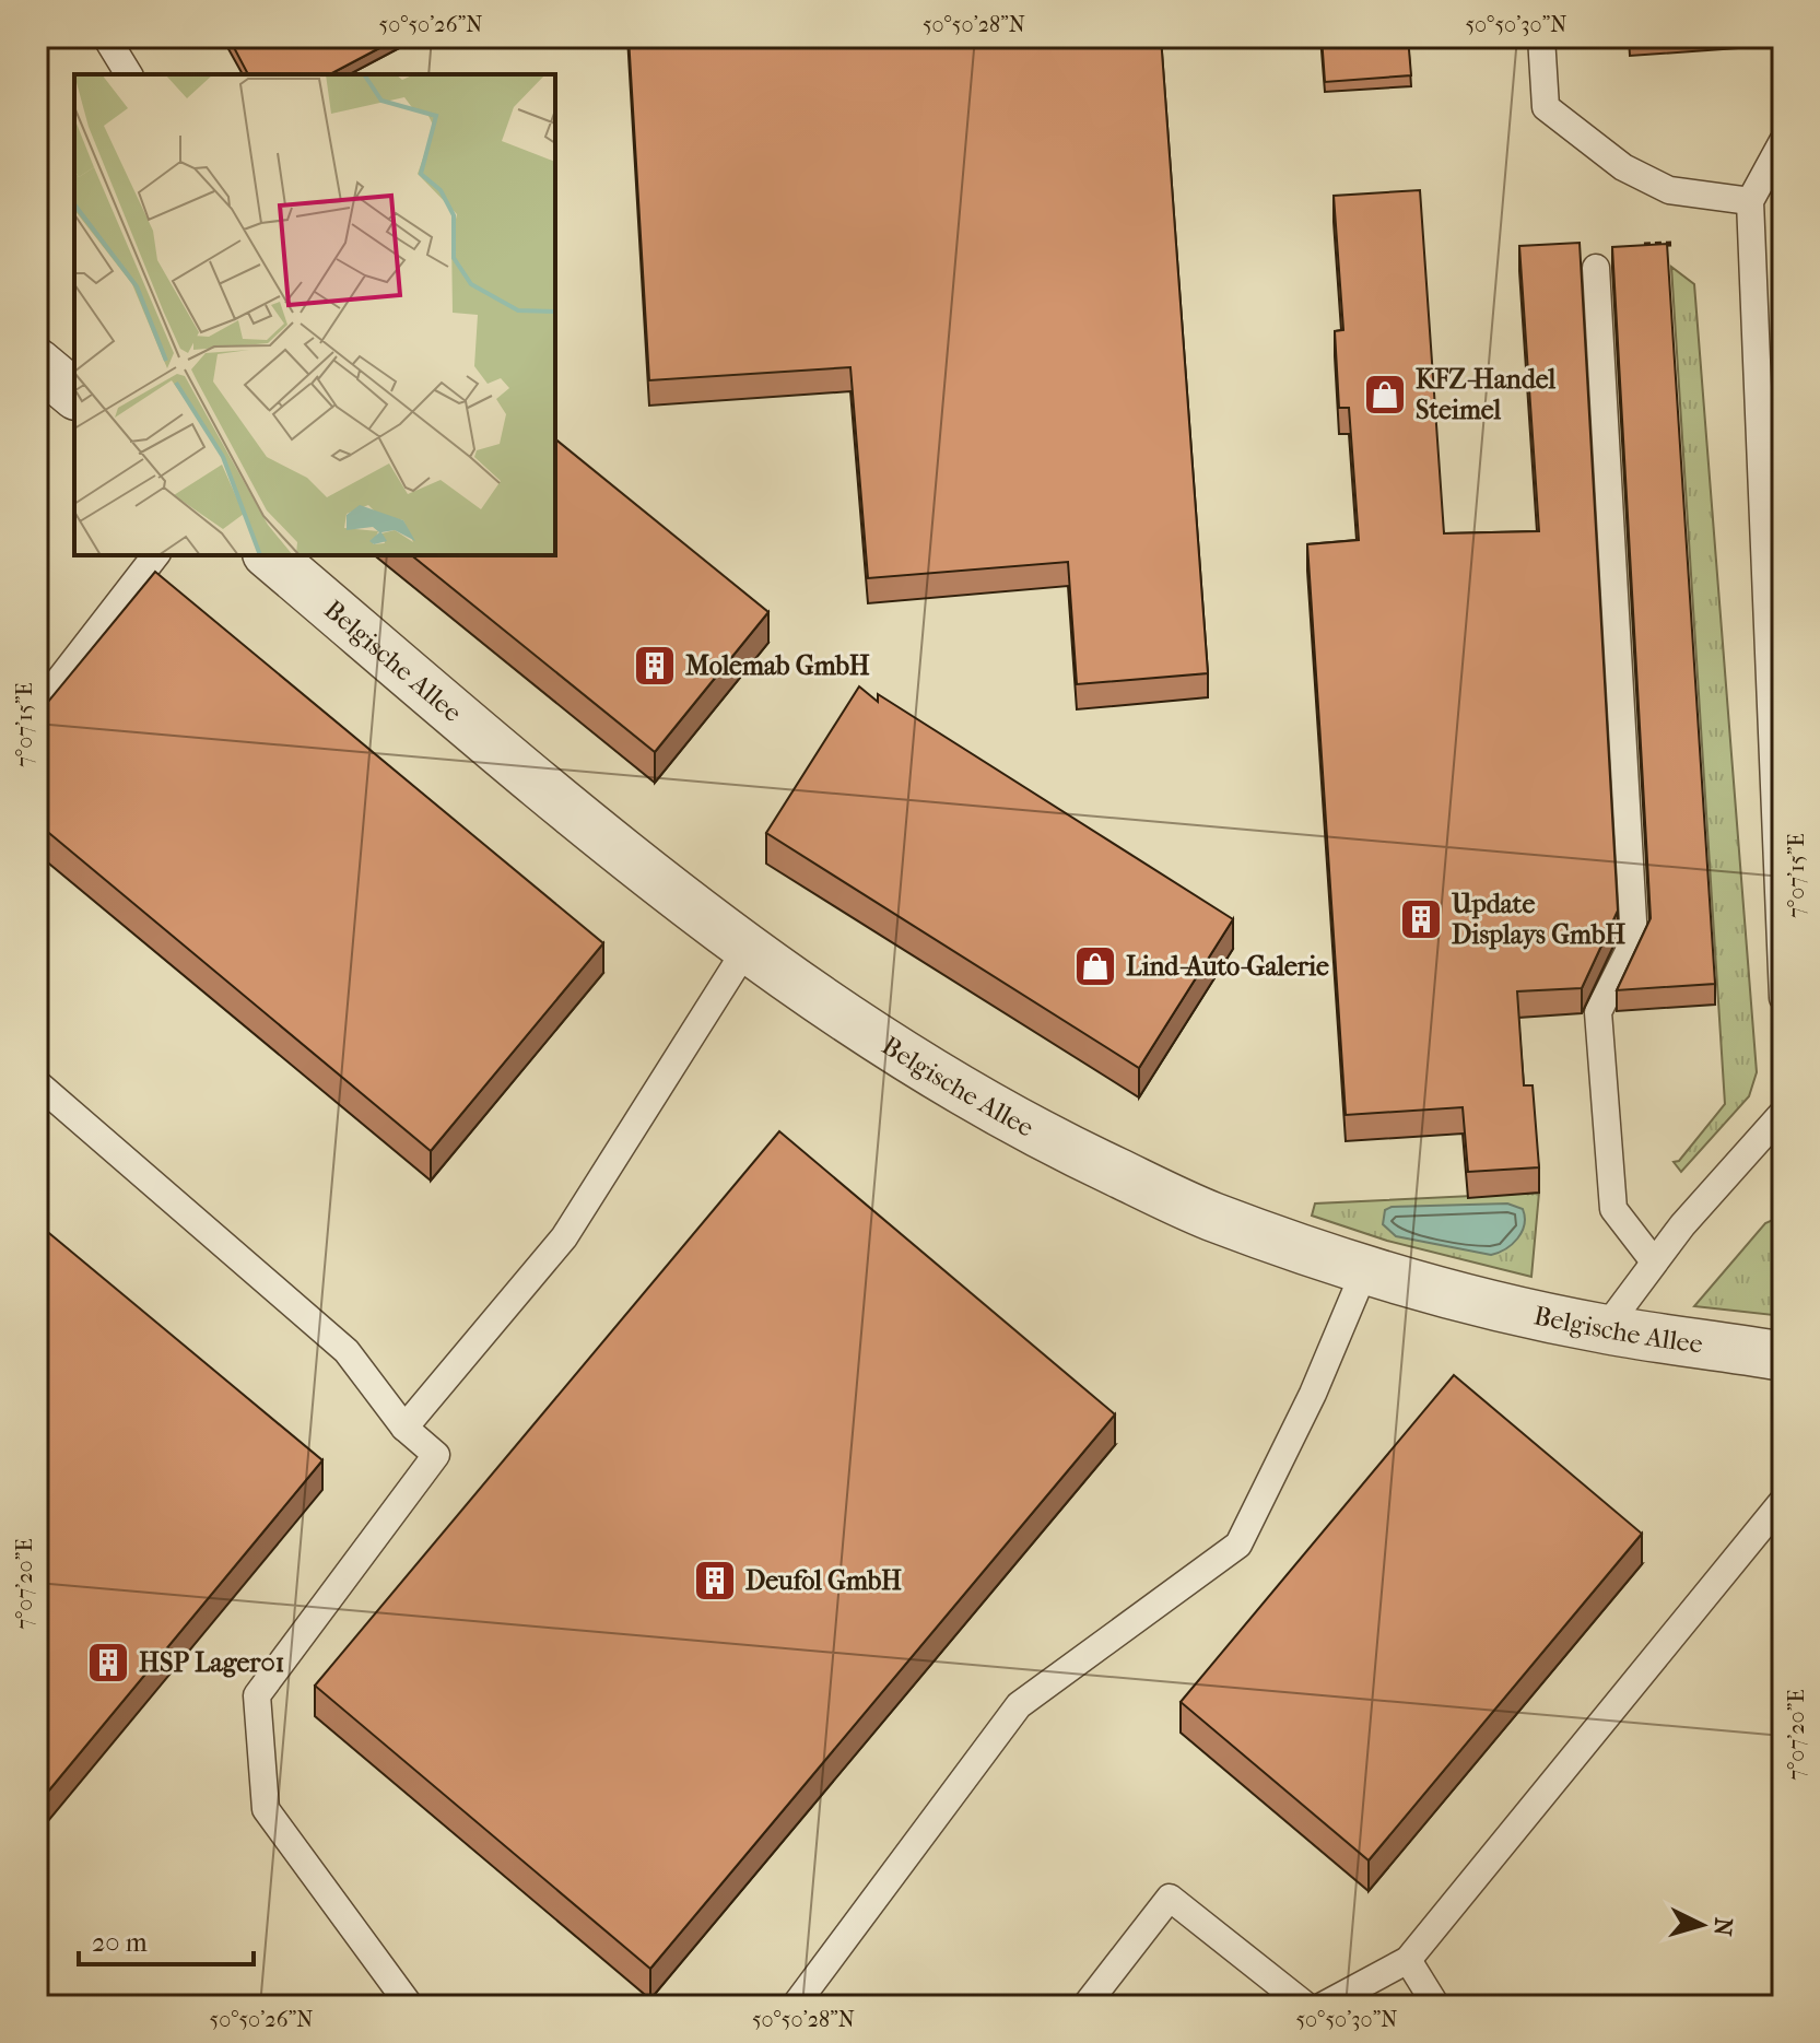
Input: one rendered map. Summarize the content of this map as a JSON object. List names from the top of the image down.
{
  "streets": {
    "street": ["Belgische Allee"]
  },
  "places": {
    "shop": ["KFZ-Handel Steimel", "Lind-Auto-Galerie"],
    "building": [
      "Molemab GmbH",
      "Update Displays GmbH",
      "Deufol GmbH",
      "HSP Lager01"
    ]
  },
  "scale_bar": "20 m",
  "north": "right",
  "coordinates": [
    "50°50'26\"N",
    "50°50'28\"N",
    "50°50'30\"N",
    "7°07'15\"E",
    "7°07'20\"E"
  ]
}
